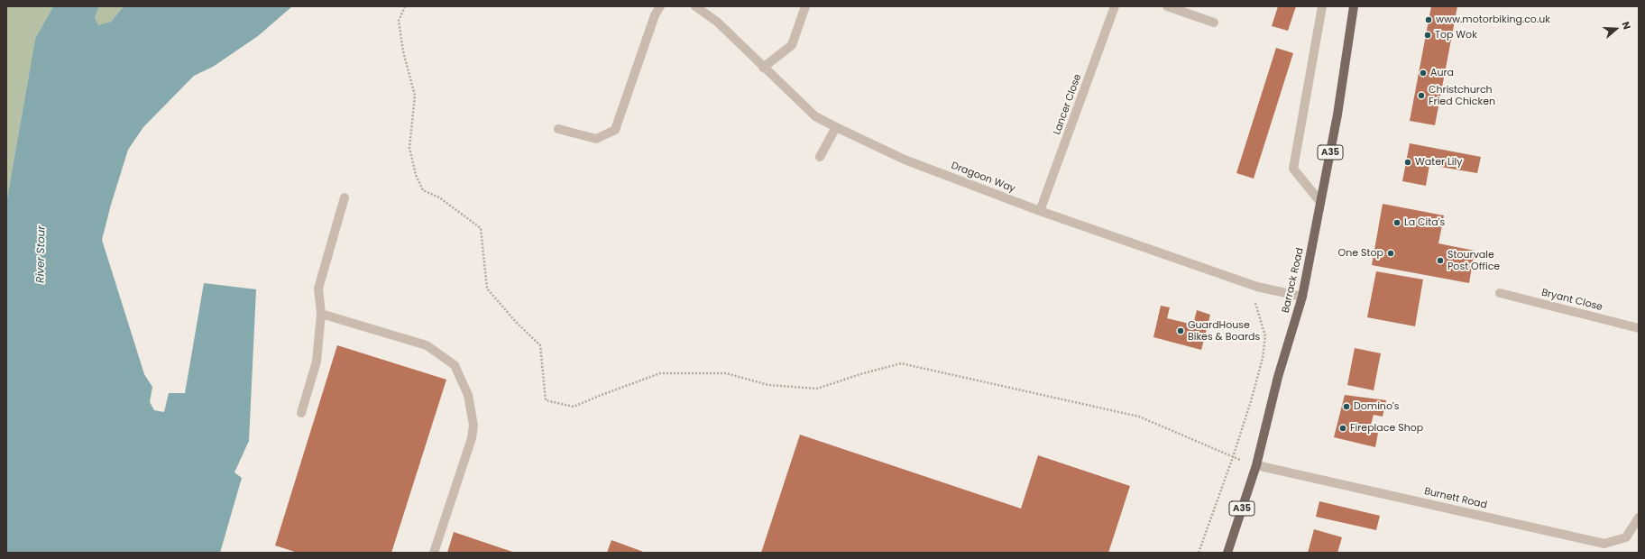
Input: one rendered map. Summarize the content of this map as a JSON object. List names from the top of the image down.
{
  "streets": {
    "main road": ["A35", "Barrack Road"],
    "street": [
      "Lancer Close",
      "Dragoon Way",
      "Bryant Close",
      "Burnett Road"
    ]
  },
  "crossings": [
    ["Lancer Close", "Dragoon Way"],
    ["Dragoon Way", "Barrack Road"],
    ["Barrack Road", "Burnett Road"]
  ],
  "water": ["River Stour"],
  "places": [
    "www.motorbiking.co.uk",
    "Top Wok",
    "Aura",
    "Christchurch Fried Chicken",
    "Water Lily",
    "La Cita's",
    "One Stop",
    "Stourvale Post Office",
    "GuardHouse Bikes & Boards",
    "Domino's",
    "Fireplace Shop"
  ],
  "north": "right"
}
